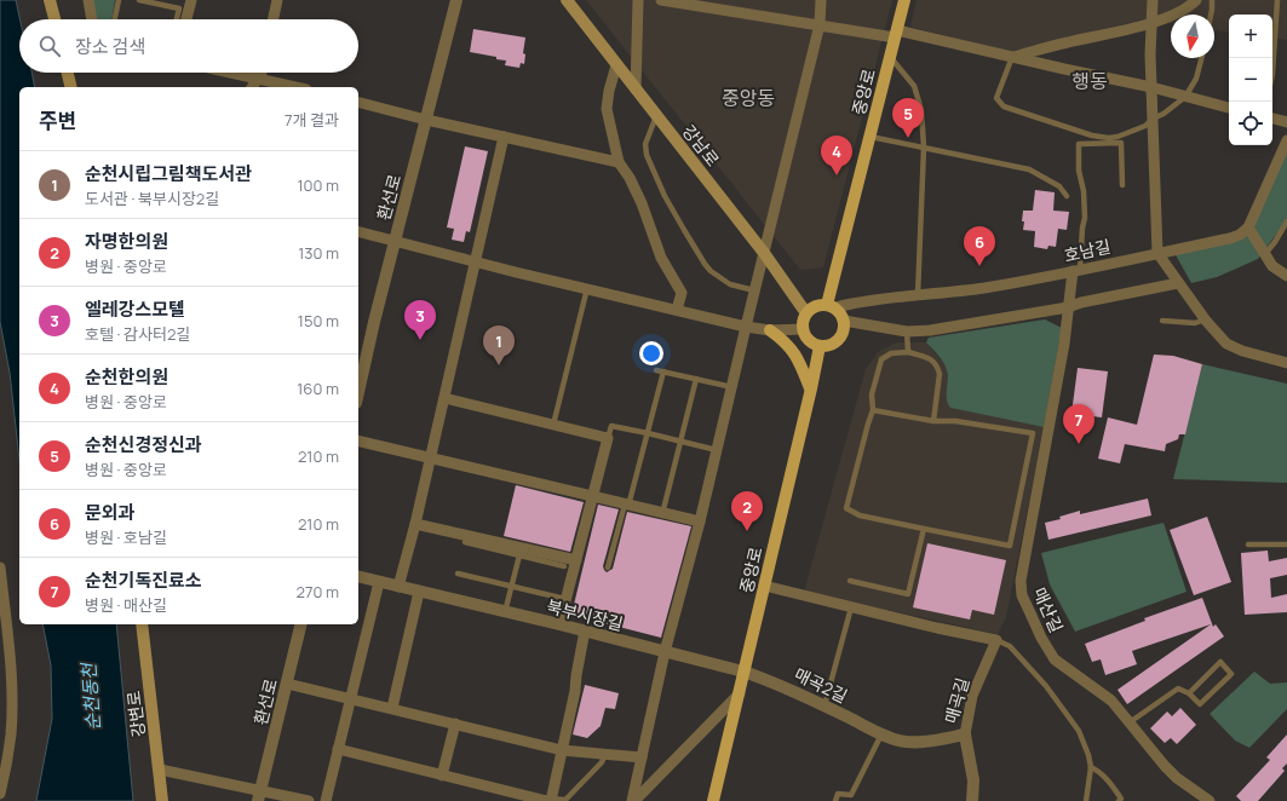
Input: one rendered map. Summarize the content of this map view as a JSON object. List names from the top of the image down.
{
  "streets": {
    "main road": ["중앙로", "강남로", "강변로"],
    "street": [
      "환선로",
      "호남길",
      "매산길",
      "북부시장길",
      "매곡2길",
      "매곡길"
    ]
  },
  "crossings": [
    ["중앙로", "강남로"],
    ["중앙로", "호남길"],
    ["중앙로", "북부시장길"],
    ["중앙로", "매곡2길"],
    ["강남로", "호남길"],
    ["호남길", "매산길"],
    ["북부시장길", "매곡2길"],
    ["매곡2길", "매곡길"]
  ],
  "districts": ["행동", "중앙동"],
  "water": ["순천동천"],
  "north": "bottom",
  "page": {
    "map_buttons": ["+", "−"],
    "search": "장소 검색",
    "heading": ["주변", "7개 결과"],
    "pins": [
      "5",
      "4",
      "6",
      "3",
      "1",
      "7",
      "2"
    ],
    "list": [
      {
        "mark": "1",
        "name": "순천시립그림책도서관",
        "note": "도서관 · 북부시장2길",
        "value": "100 m"
      },
      {
        "mark": "2",
        "name": "자명한의원",
        "note": "병원 · 중앙로",
        "value": "130 m"
      },
      {
        "mark": "3",
        "name": "엘레강스모텔",
        "note": "호텔 · 감사터2길",
        "value": "150 m"
      },
      {
        "mark": "4",
        "name": "순천한의원",
        "note": "병원 · 중앙로",
        "value": "160 m"
      },
      {
        "mark": "5",
        "name": "순천신경정신과",
        "note": "병원 · 중앙로",
        "value": "210 m"
      },
      {
        "mark": "6",
        "name": "문외과",
        "note": "병원 · 호남길",
        "value": "210 m"
      },
      {
        "mark": "7",
        "name": "순천기독진료소",
        "note": "병원 · 매산길",
        "value": "270 m"
      }
    ]
  }
}
